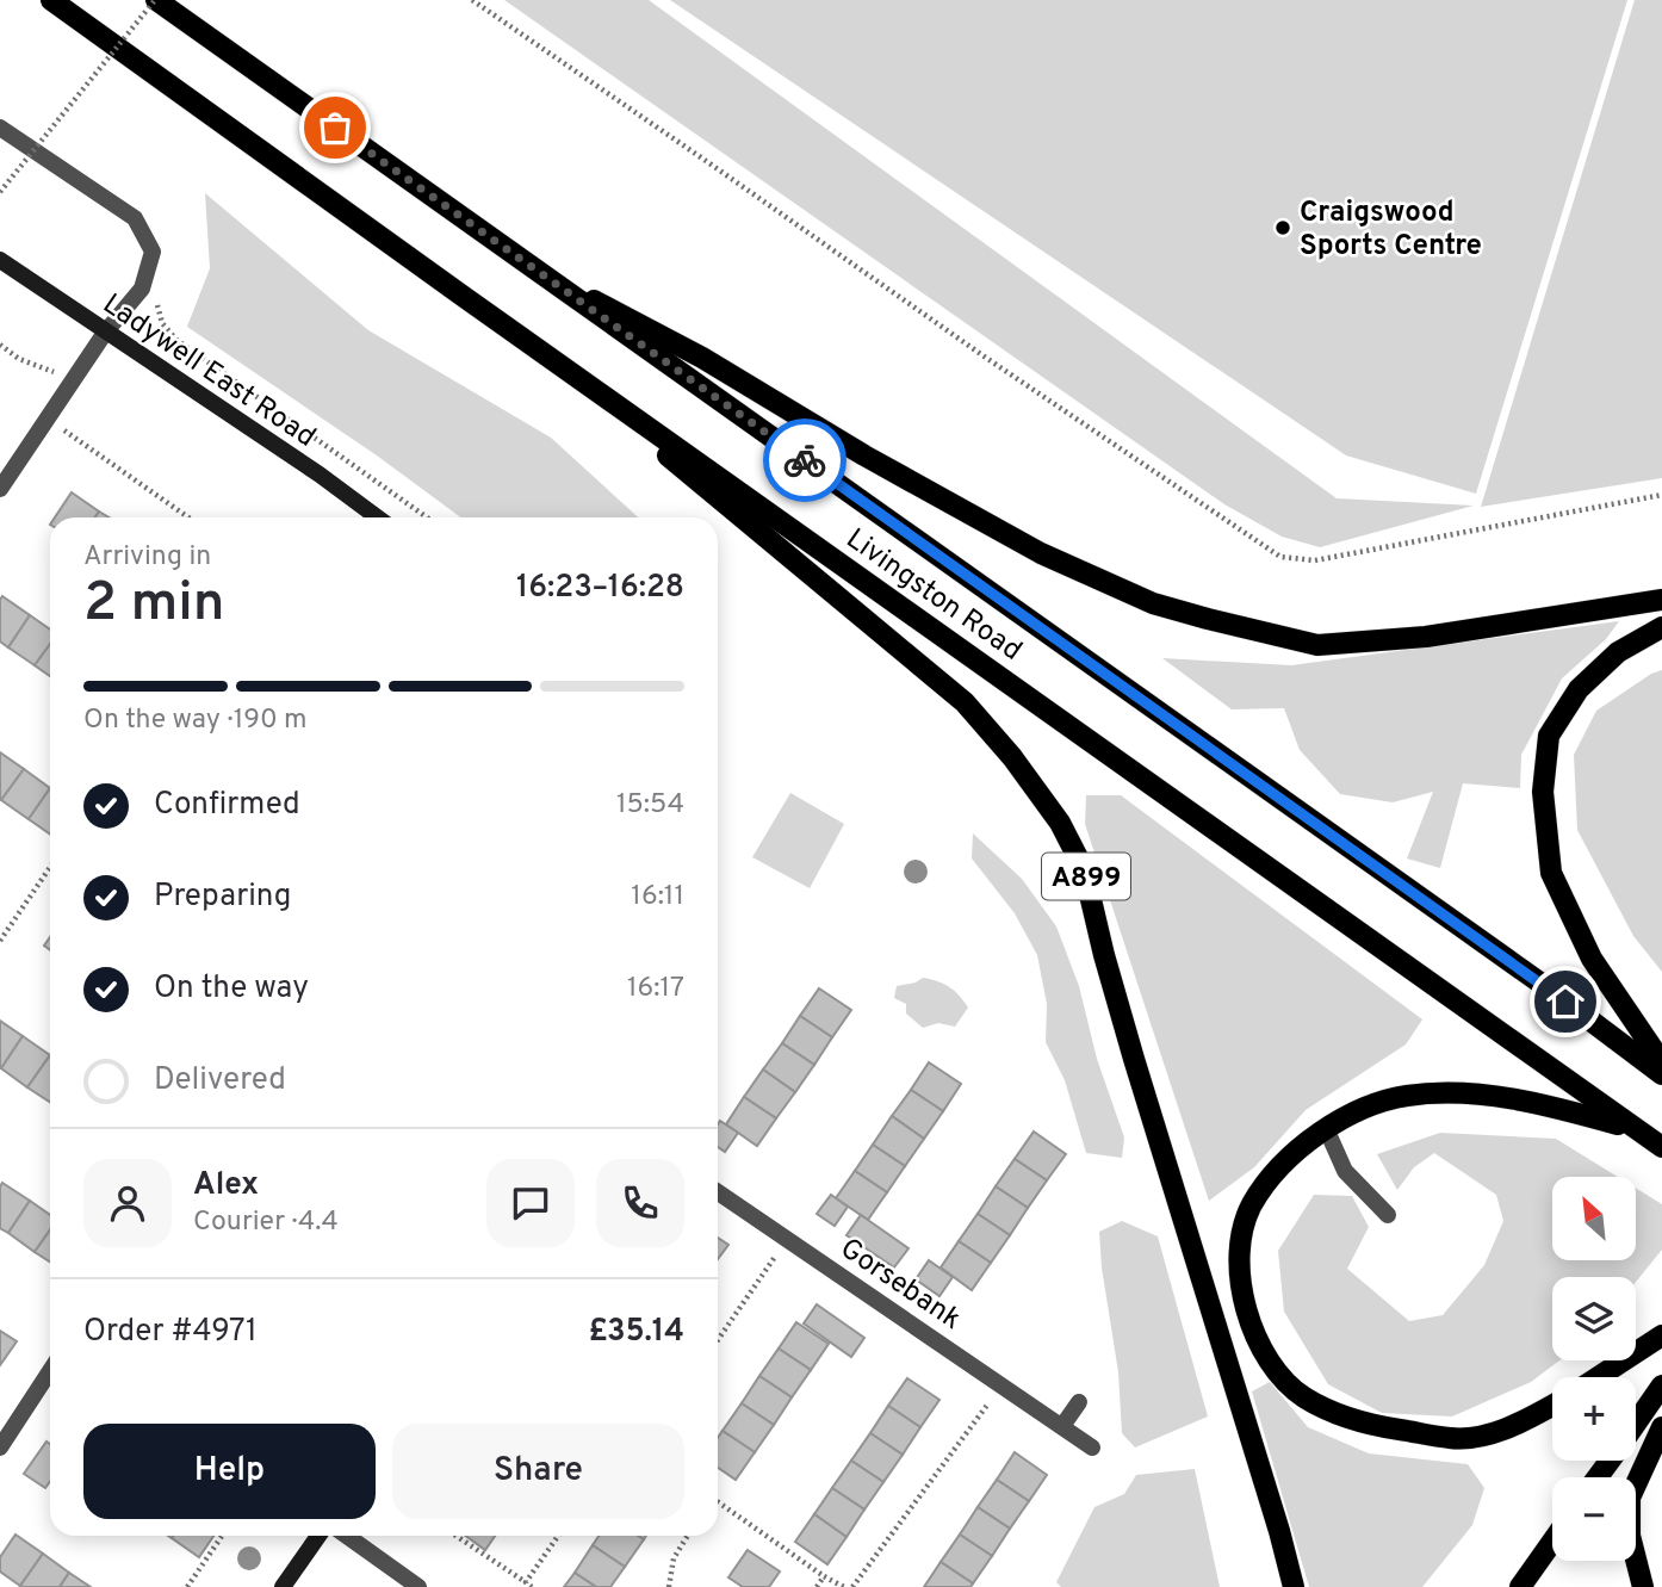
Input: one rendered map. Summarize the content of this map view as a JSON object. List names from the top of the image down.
{
  "streets": {
    "main road": ["Livingston Road", "A899"],
    "street": ["Ladywell East Road", "Gorsebank"]
  },
  "crossings": [
    ["Livingston Road", "A899"]
  ],
  "places": ["Craigswood Sports Centre"],
  "north": "top left",
  "page": {
    "heading": ["2 min", "Arriving in", "16:23–16:28"],
    "panel": [
      "Alex",
      "Courier · 4.4",
      "Order #4971",
      "£35.14"
    ],
    "bar": "On the way · 190 m",
    "list": [
      ["Confirmed", "15:54"],
      ["Preparing", "16:11"],
      ["On the way", "16:17"],
      "Delivered"
    ],
    "map_buttons": ["+", "−"],
    "buttons": ["Help", "Share"]
  }
}
